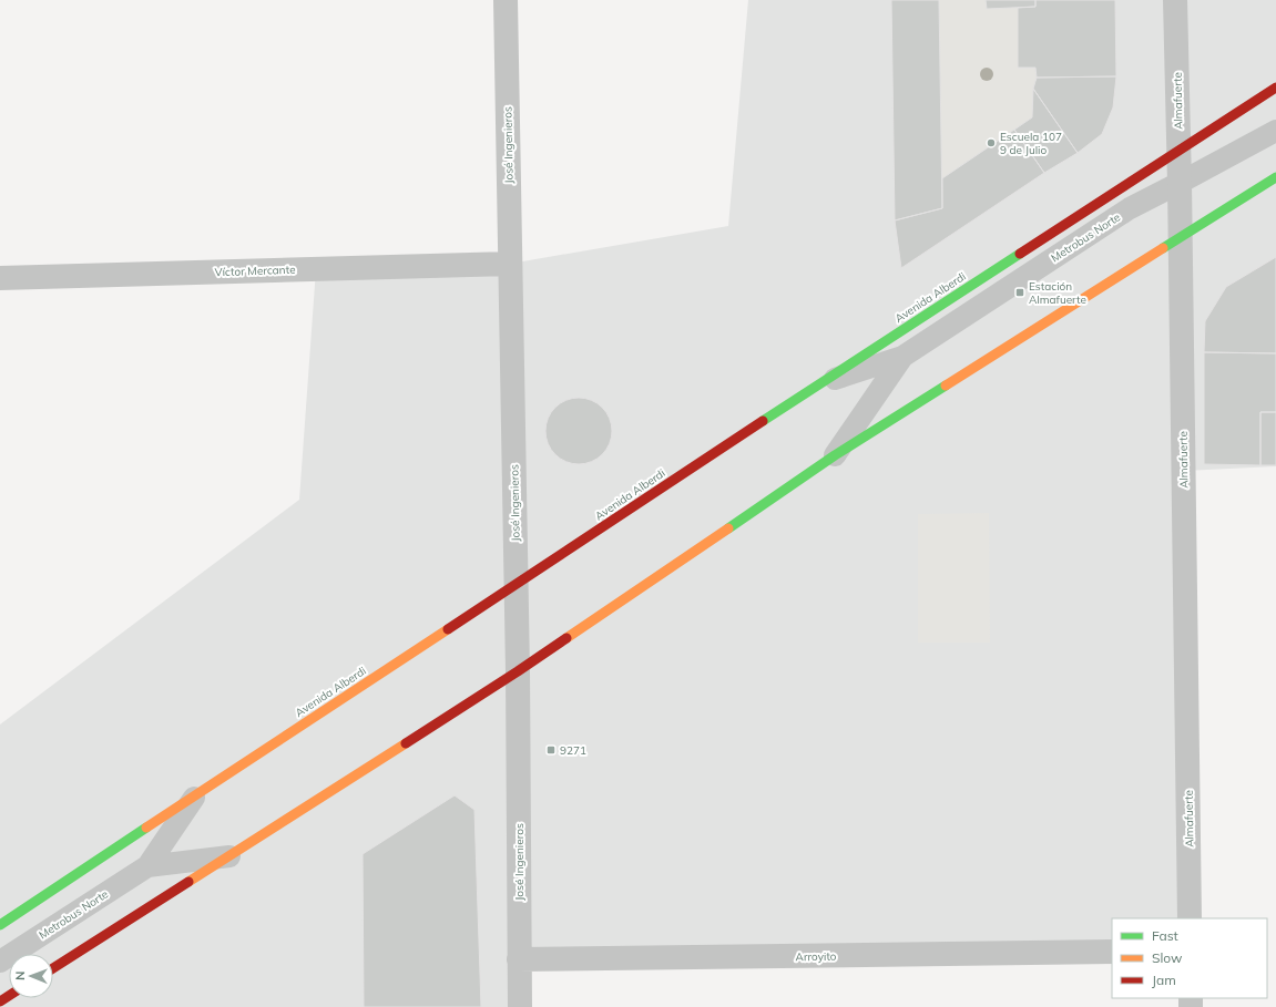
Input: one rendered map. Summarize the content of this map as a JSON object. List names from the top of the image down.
{
  "streets": {
    "main road": ["Avenida Alberdi"],
    "street": [
      "Almafuerte",
      "José Ingenieros",
      "Víctor Mercante",
      "Arroyito"
    ],
    "lane": ["Metrobus Norte"]
  },
  "crossings": [
    ["Almafuerte", "Metrobus Norte"],
    ["Almafuerte", "Avenida Alberdi"],
    ["José Ingenieros", "Víctor Mercante"],
    ["José Ingenieros", "Avenida Alberdi"],
    ["José Ingenieros", "Arroyito"],
    ["Metrobus Norte", "Avenida Alberdi"]
  ],
  "places": {
    "other": ["Escuela 107 9 de Julio"],
    "transit": ["Estación Almafuerte", "9271"]
  },
  "legend": ["Fast", "Slow", "Jam"],
  "north": "left"
}
